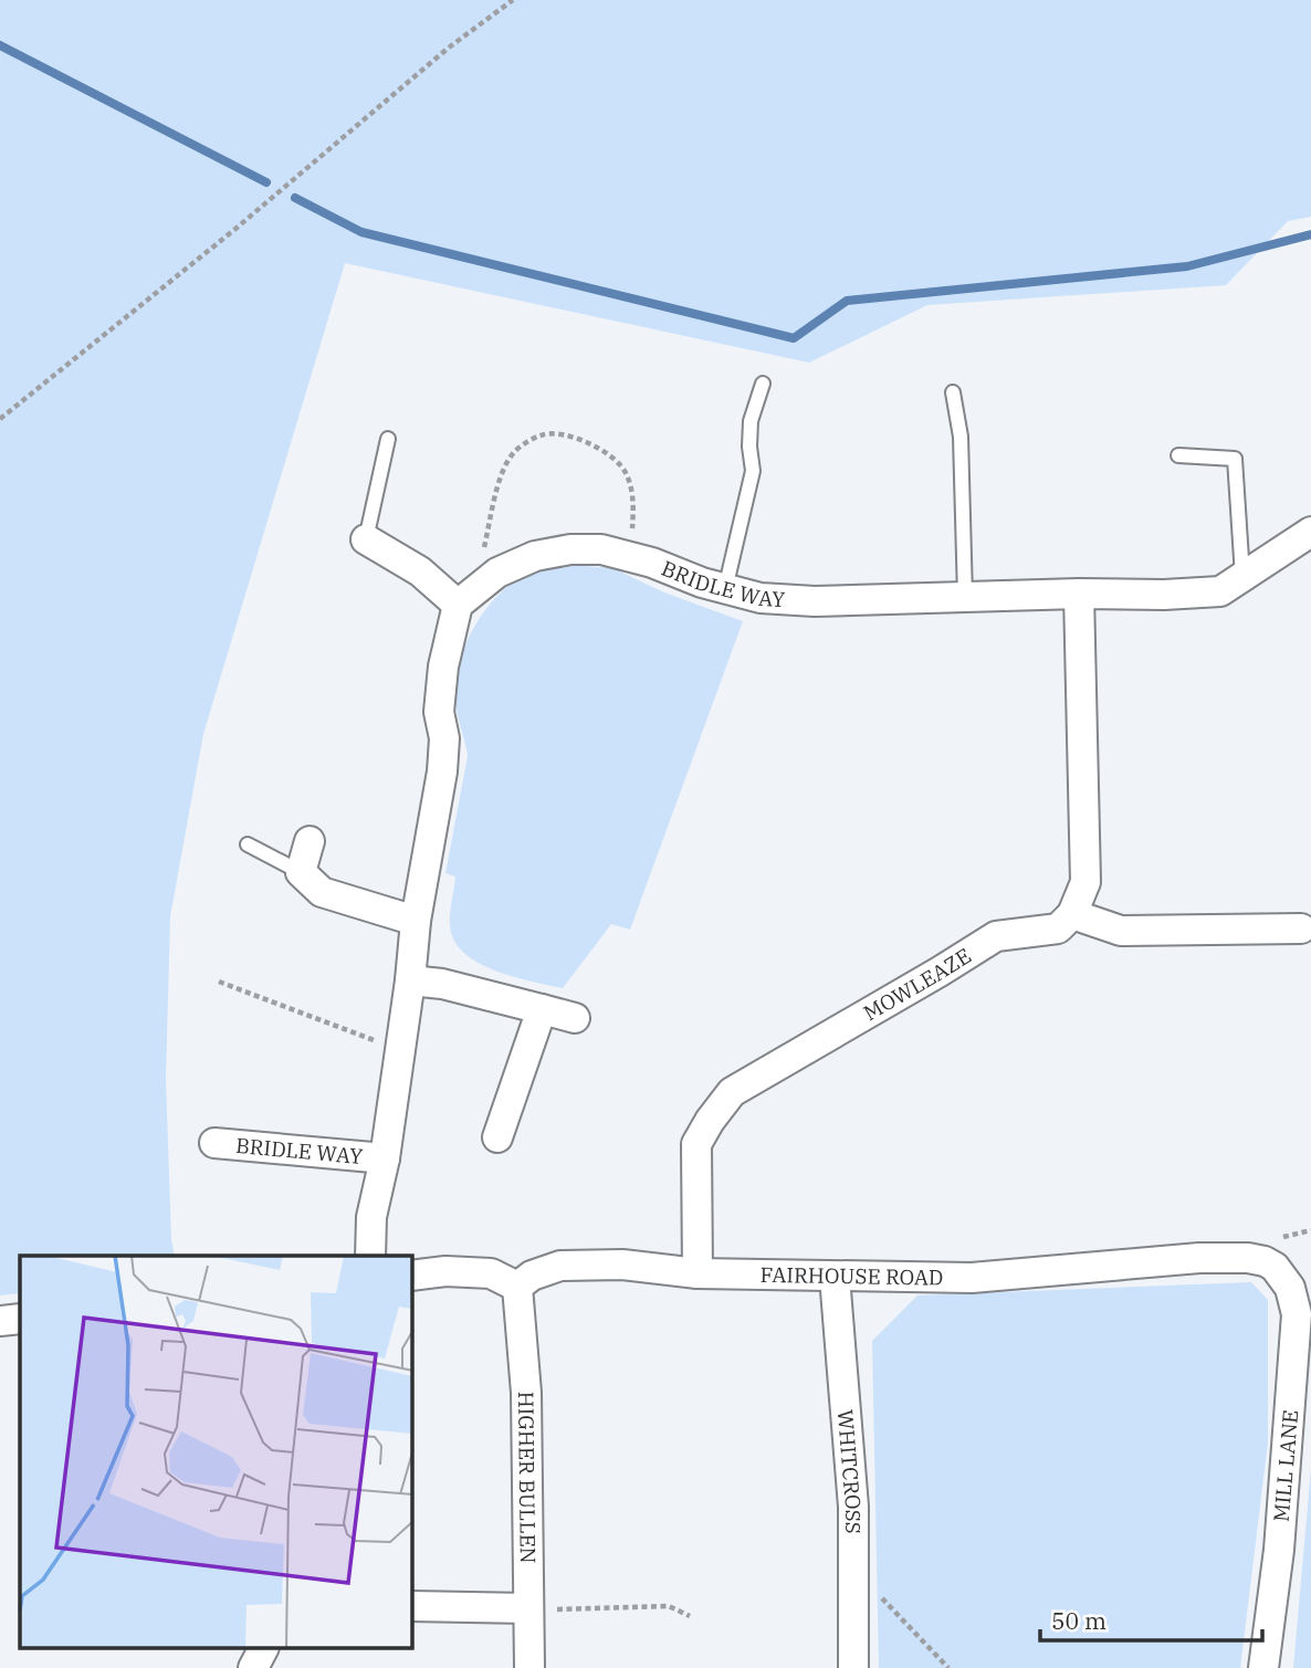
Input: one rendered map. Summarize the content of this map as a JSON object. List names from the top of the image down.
{
  "streets": {
    "street": [
      "BRIDLE WAY",
      "MOWLEAZE",
      "FAIRHOUSE ROAD",
      "MILL LANE",
      "WHITCROSS",
      "HIGHER BULLEN"
    ]
  },
  "crossings": [
    ["MOWLEAZE", "FAIRHOUSE ROAD"],
    ["FAIRHOUSE ROAD", "MILL LANE"],
    ["FAIRHOUSE ROAD", "WHITCROSS"],
    ["FAIRHOUSE ROAD", "HIGHER BULLEN"]
  ],
  "scale_bar": "50 m"
}
